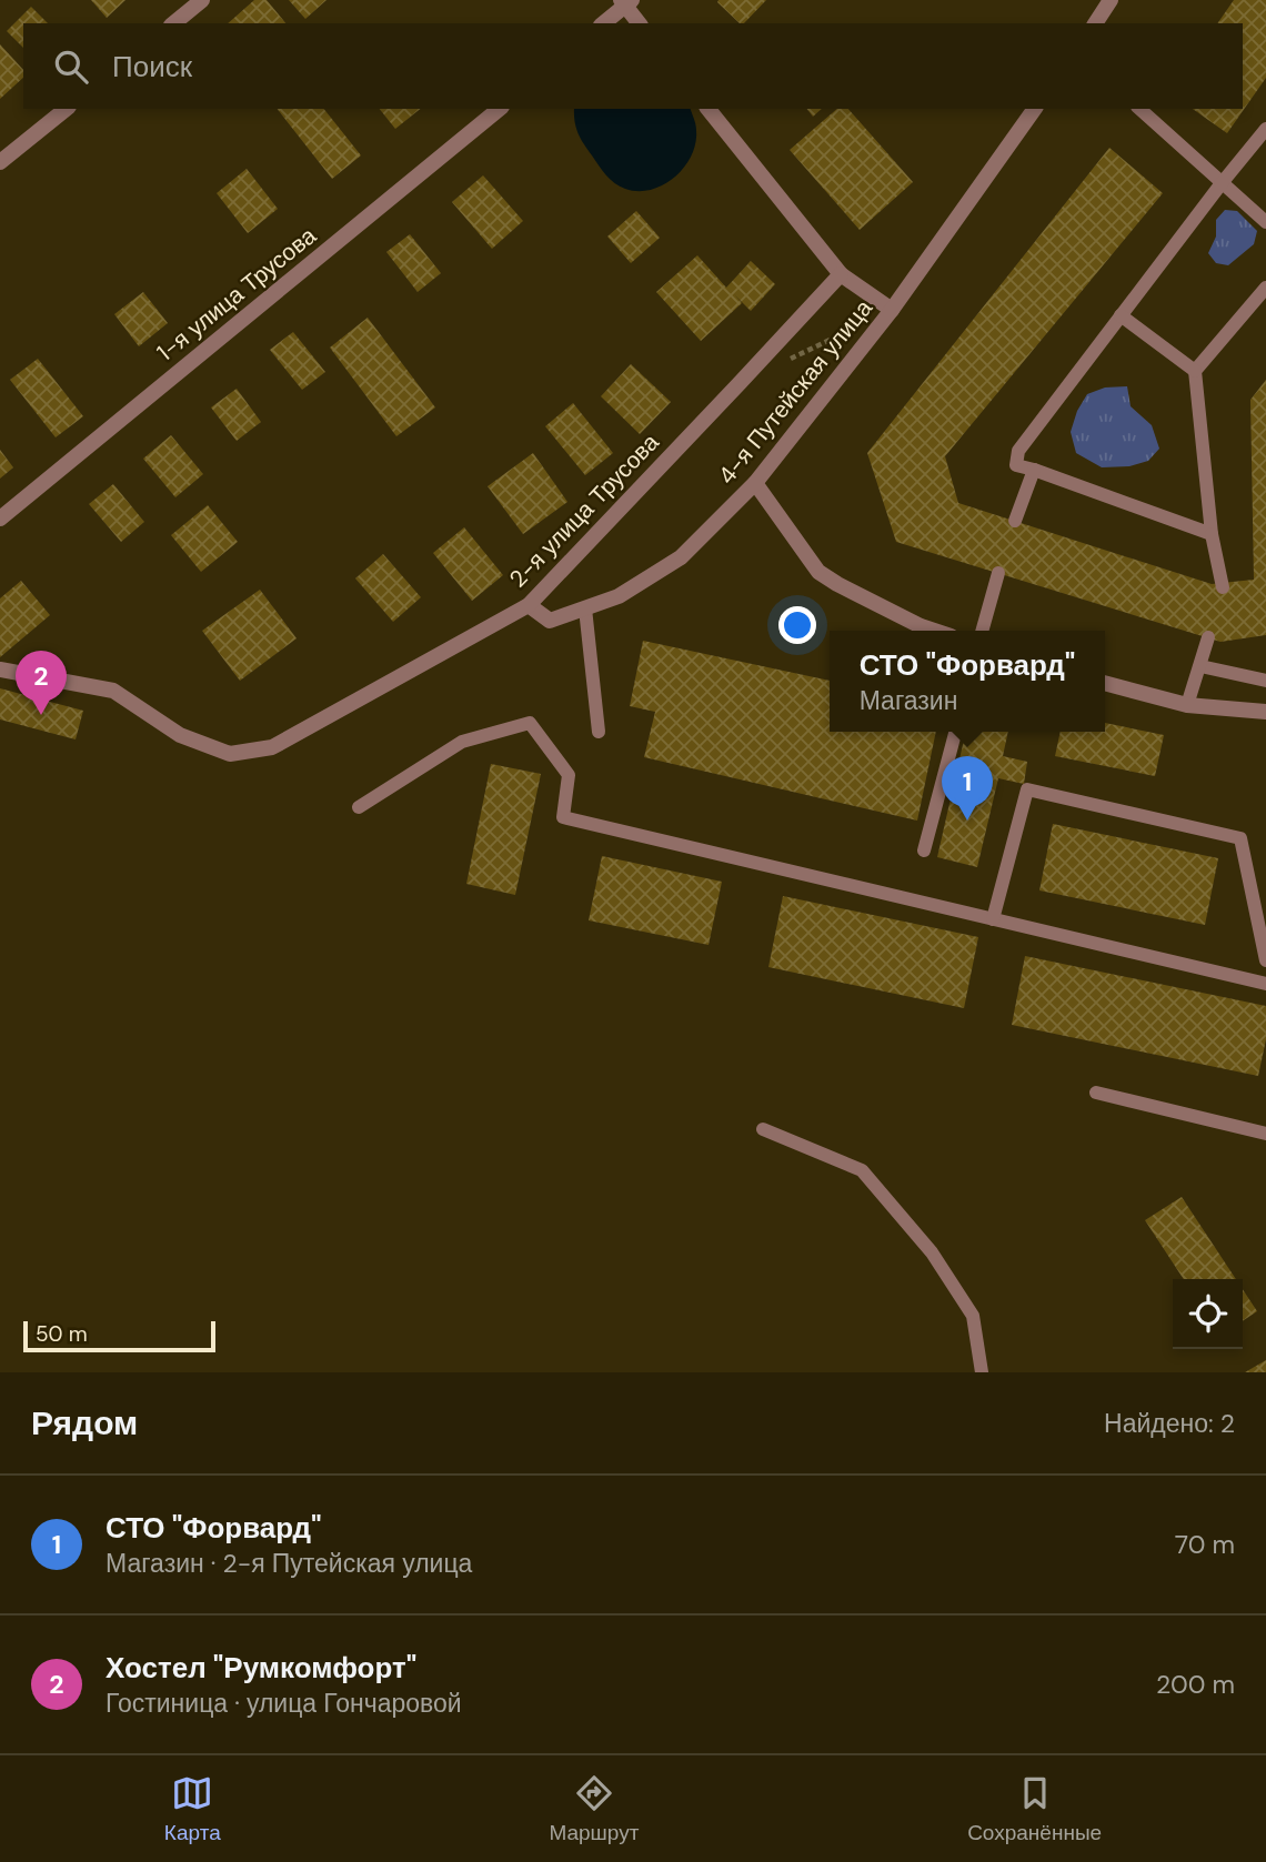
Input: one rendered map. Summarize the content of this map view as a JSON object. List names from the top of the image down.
{
  "streets": {
    "street": ["1-я улица Трусова", "4-я Путейская улица", "2-я улица Трусова"]
  },
  "crossings": [
    ["4-я Путейская улица", "2-я улица Трусова"]
  ],
  "scale_bar": "50 m",
  "page": {
    "search": "Поиск",
    "popup": ["СТО \"Форвард\"", "Магазин"],
    "pins": ["2", "1"],
    "scale": "50 m",
    "heading": ["Рядом", "Найдено: 2"],
    "list": [
      {
        "mark": "1",
        "name": "СТО \"Форвард\"",
        "note": "Магазин · 2-я Путейская улица",
        "value": "70 m"
      },
      {
        "mark": "2",
        "name": "Хостел \"Румкомфорт\"",
        "note": "Гостиница · улица Гончаровой",
        "value": "200 m"
      }
    ],
    "nav": ["Карта", "Маршрут", "Сохранённые"]
  }
}
